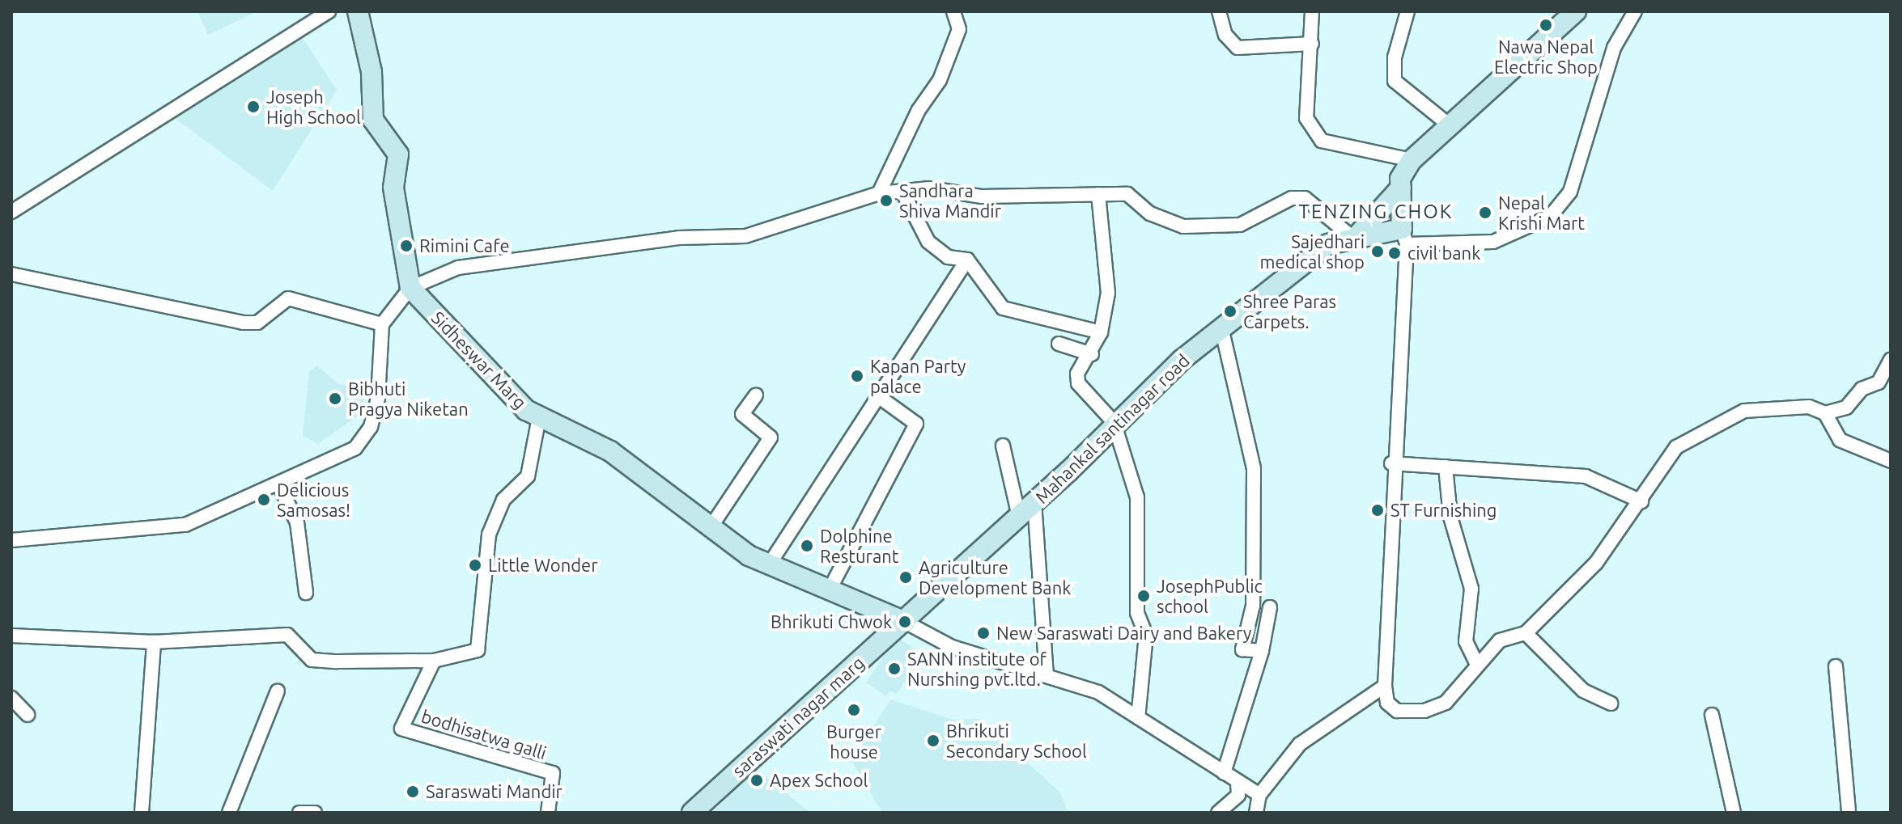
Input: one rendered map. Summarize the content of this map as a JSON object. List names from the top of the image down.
{
  "streets": {
    "main road": ["Sidheswar Marg", "Mahankal santinagar road", "saraswati nagar marg"],
    "street": ["bodhisatwa galli"]
  },
  "crossings": [
    ["Sidheswar Marg", "Mahankal santinagar road"],
    ["Sidheswar Marg", "saraswati nagar marg"],
    ["Mahankal santinagar road", "saraswati nagar marg"]
  ],
  "districts": ["TENZING CHOK"],
  "places": [
    "Nawa Nepal Electric Shop",
    "Joseph High School",
    "Sandhara Shiva Mandir",
    "Nepal Krishi Mart",
    "Rimini Cafe",
    "Sajedhari medical shop",
    "civil bank",
    "Shree Paras Carpets.",
    "Kapan Party palace",
    "Bibhuti Pragya Niketan",
    "Delicious Samosas!",
    "ST Furnishing",
    "Dolphine Resturant",
    "Little Wonder",
    "Agriculture Development Bank",
    "JosephPublic school",
    "Bhrikuti Chwok",
    "New Saraswati Dairy and Bakery",
    "SANN institute of Nurshing pvt.ltd.",
    "Burger house",
    "Bhrikuti Secondary School",
    "Apex School",
    "Saraswati Mandir"
  ]
}
